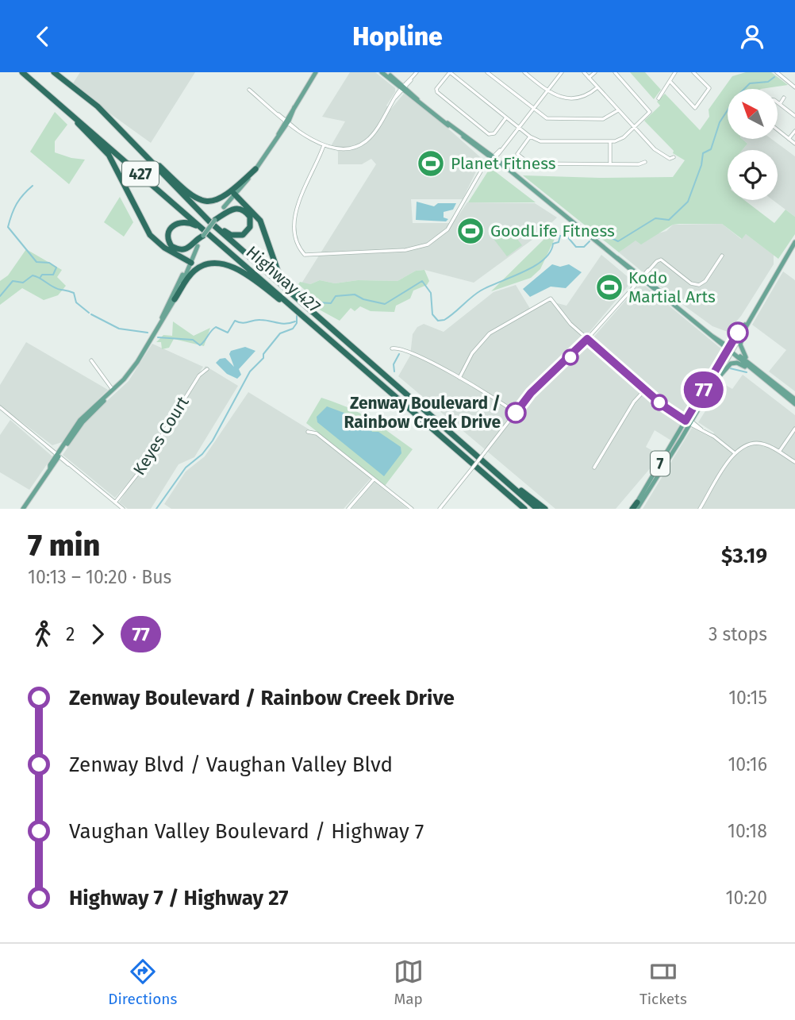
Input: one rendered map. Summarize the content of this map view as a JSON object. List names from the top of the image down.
{
  "streets": {
    "highway": ["427", "Highway 427"],
    "main road": ["7"],
    "street": ["Keyes Court"]
  },
  "places": {
    "sports": ["Planet Fitness", "GoodLife Fitness", "Kodo Martial Arts"],
    "other": ["Zenway Boulevard / Rainbow Creek Drive"]
  },
  "lines": ["bus line 77"],
  "north": "top left",
  "page": {
    "header": "Hopline",
    "on_map": "77",
    "heading": ["7 min", "10:13 – 10:20 · Bus", "$3.19"],
    "legs": ["2", "77", "3 stops"],
    "list": [
      {
        "name": "Zenway Boulevard / Rainbow Creek Drive",
        "value": "10:15"
      },
      {
        "name": "Zenway Blvd / Vaughan Valley Blvd",
        "value": "10:16"
      },
      {
        "name": "Vaughan Valley Boulevard / Highway 7",
        "value": "10:18"
      },
      {
        "name": "Highway 7 / Highway 27",
        "value": "10:20"
      }
    ],
    "tabs": ["Directions", "Map", "Tickets"]
  }
}
